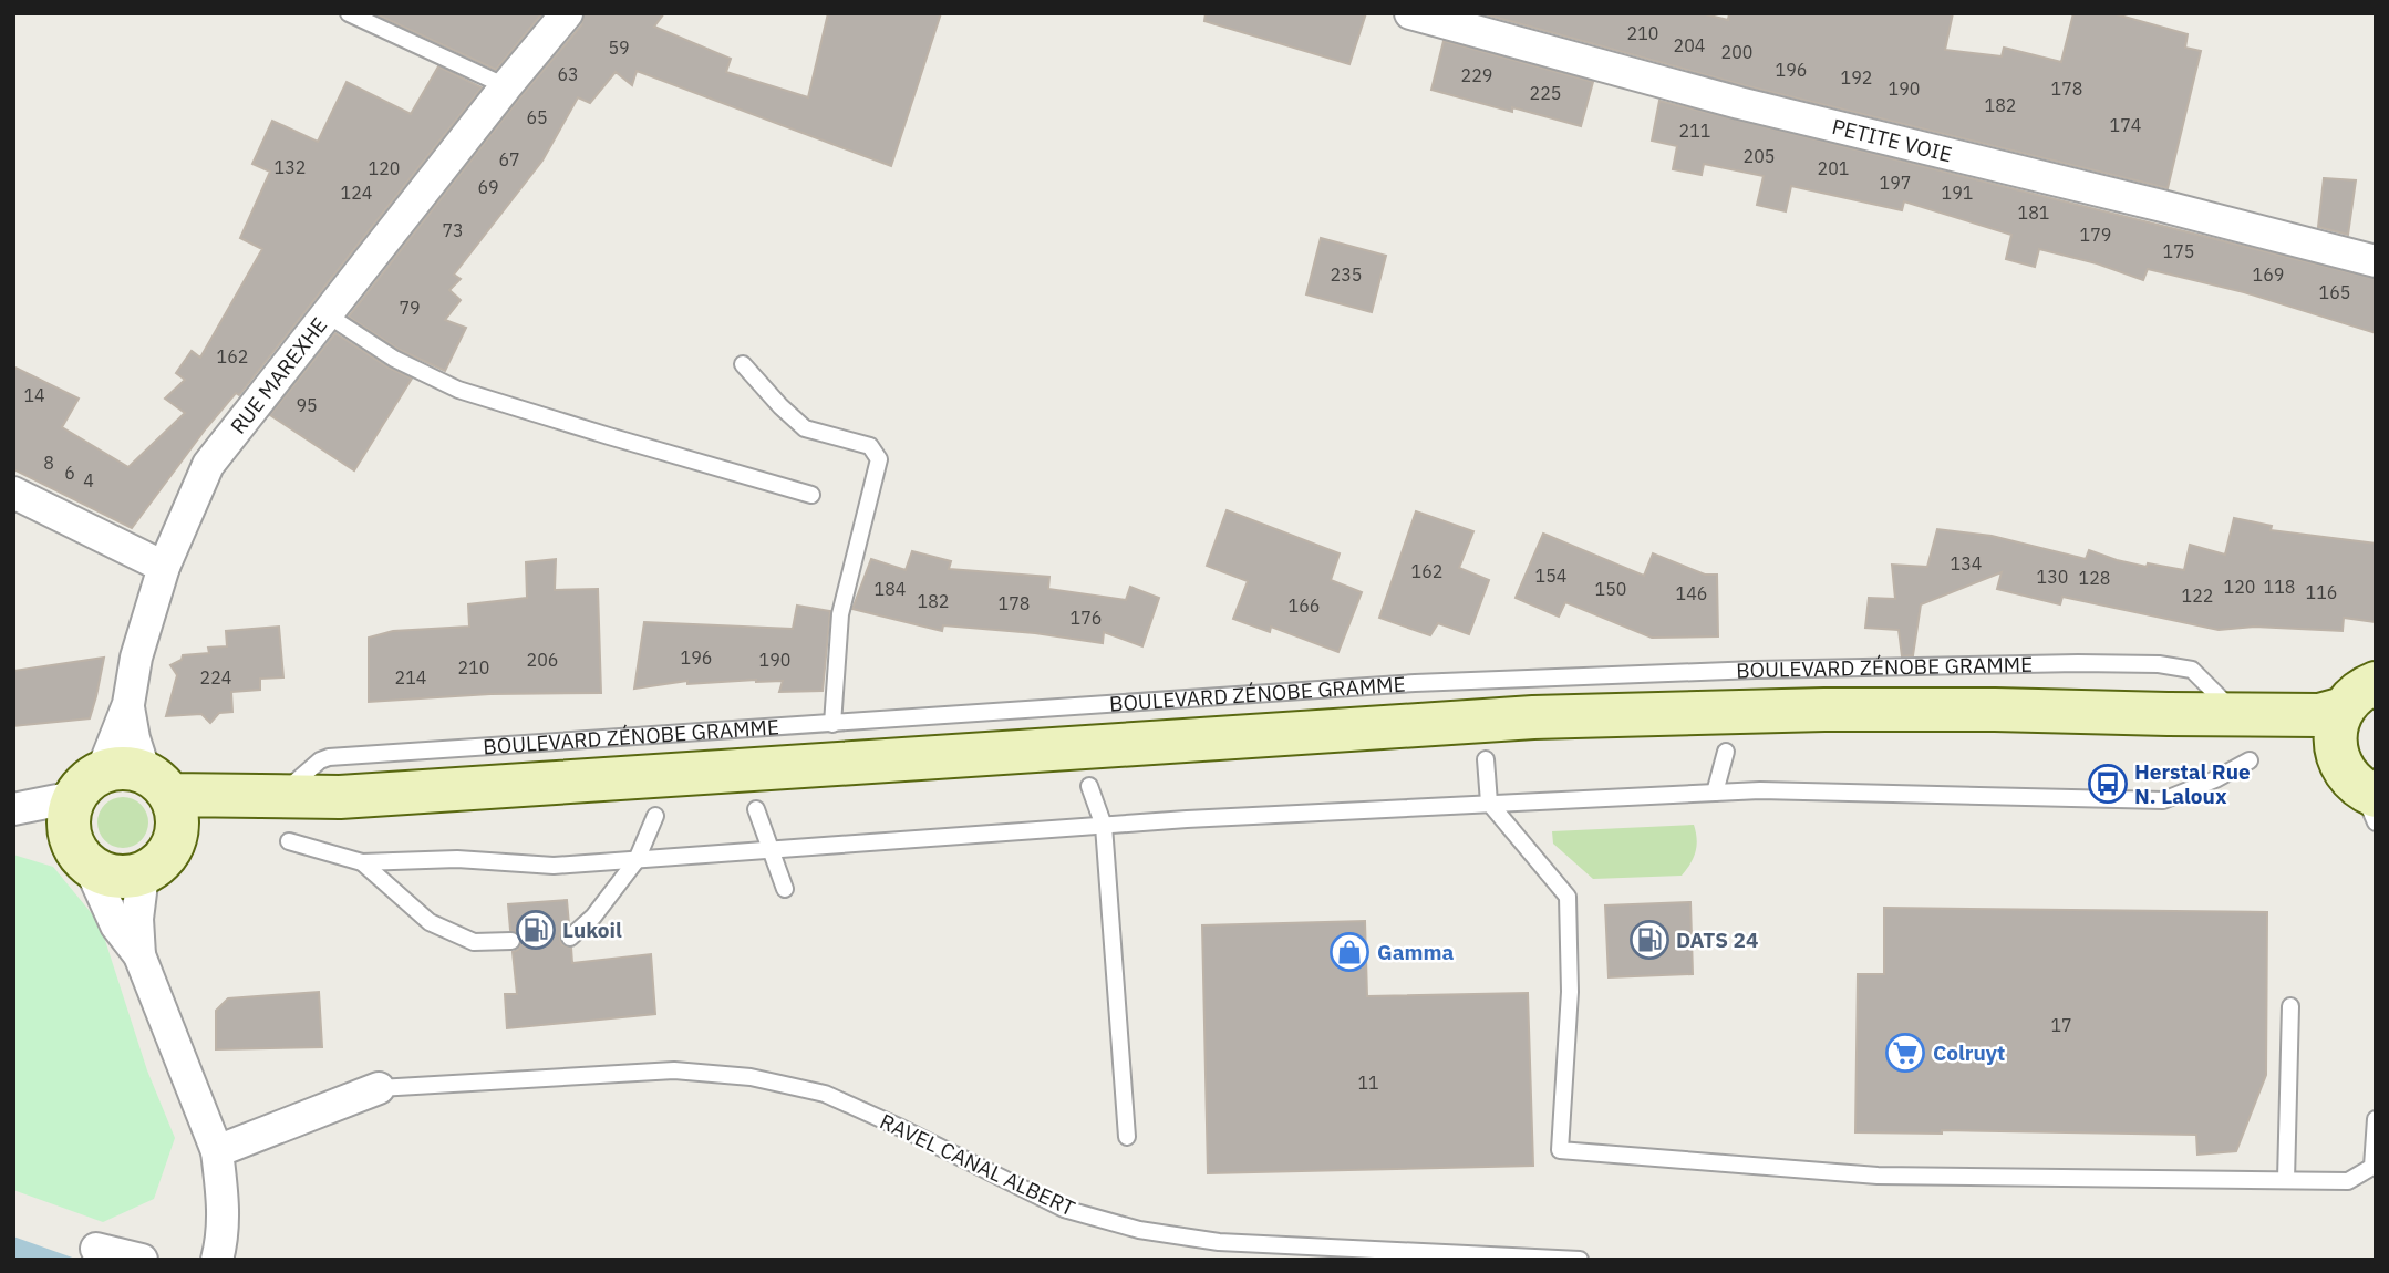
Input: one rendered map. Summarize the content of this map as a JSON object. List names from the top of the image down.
{
  "streets": {
    "main road": ["BOULEVARD ZÉNOBE GRAMME"],
    "street": ["PETITE VOIE", "RUE MAREXHE"],
    "lane": ["RAVEL CANAL ALBERT"]
  },
  "crossings": [
    ["RUE MAREXHE", "BOULEVARD ZÉNOBE GRAMME"]
  ],
  "places": {
    "bus stop": ["Herstal Rue N. Laloux"],
    "fuel station": ["Lukoil", "DATS 24"],
    "shop": ["Gamma"],
    "supermarket": ["Colruyt"]
  },
  "house_numbers": [
    "210",
    "204",
    "59",
    "200",
    "196",
    "63",
    "229",
    "192",
    "190",
    "178",
    "225",
    "182",
    "65",
    "174",
    "211",
    "205",
    "67",
    "132",
    "120",
    "201",
    "197",
    "69",
    "124",
    "191",
    "181",
    "73",
    "179",
    "175",
    "235",
    "169",
    "165",
    "79",
    "162",
    "14",
    "95",
    "8",
    "6",
    "4",
    "134",
    "162",
    "154",
    "130",
    "128",
    "120",
    "118",
    "184",
    "150",
    "116",
    "146",
    "122",
    "182",
    "178",
    "166",
    "176",
    "196",
    "206",
    "190",
    "210",
    "224",
    "214",
    "17",
    "11"
  ]
}
